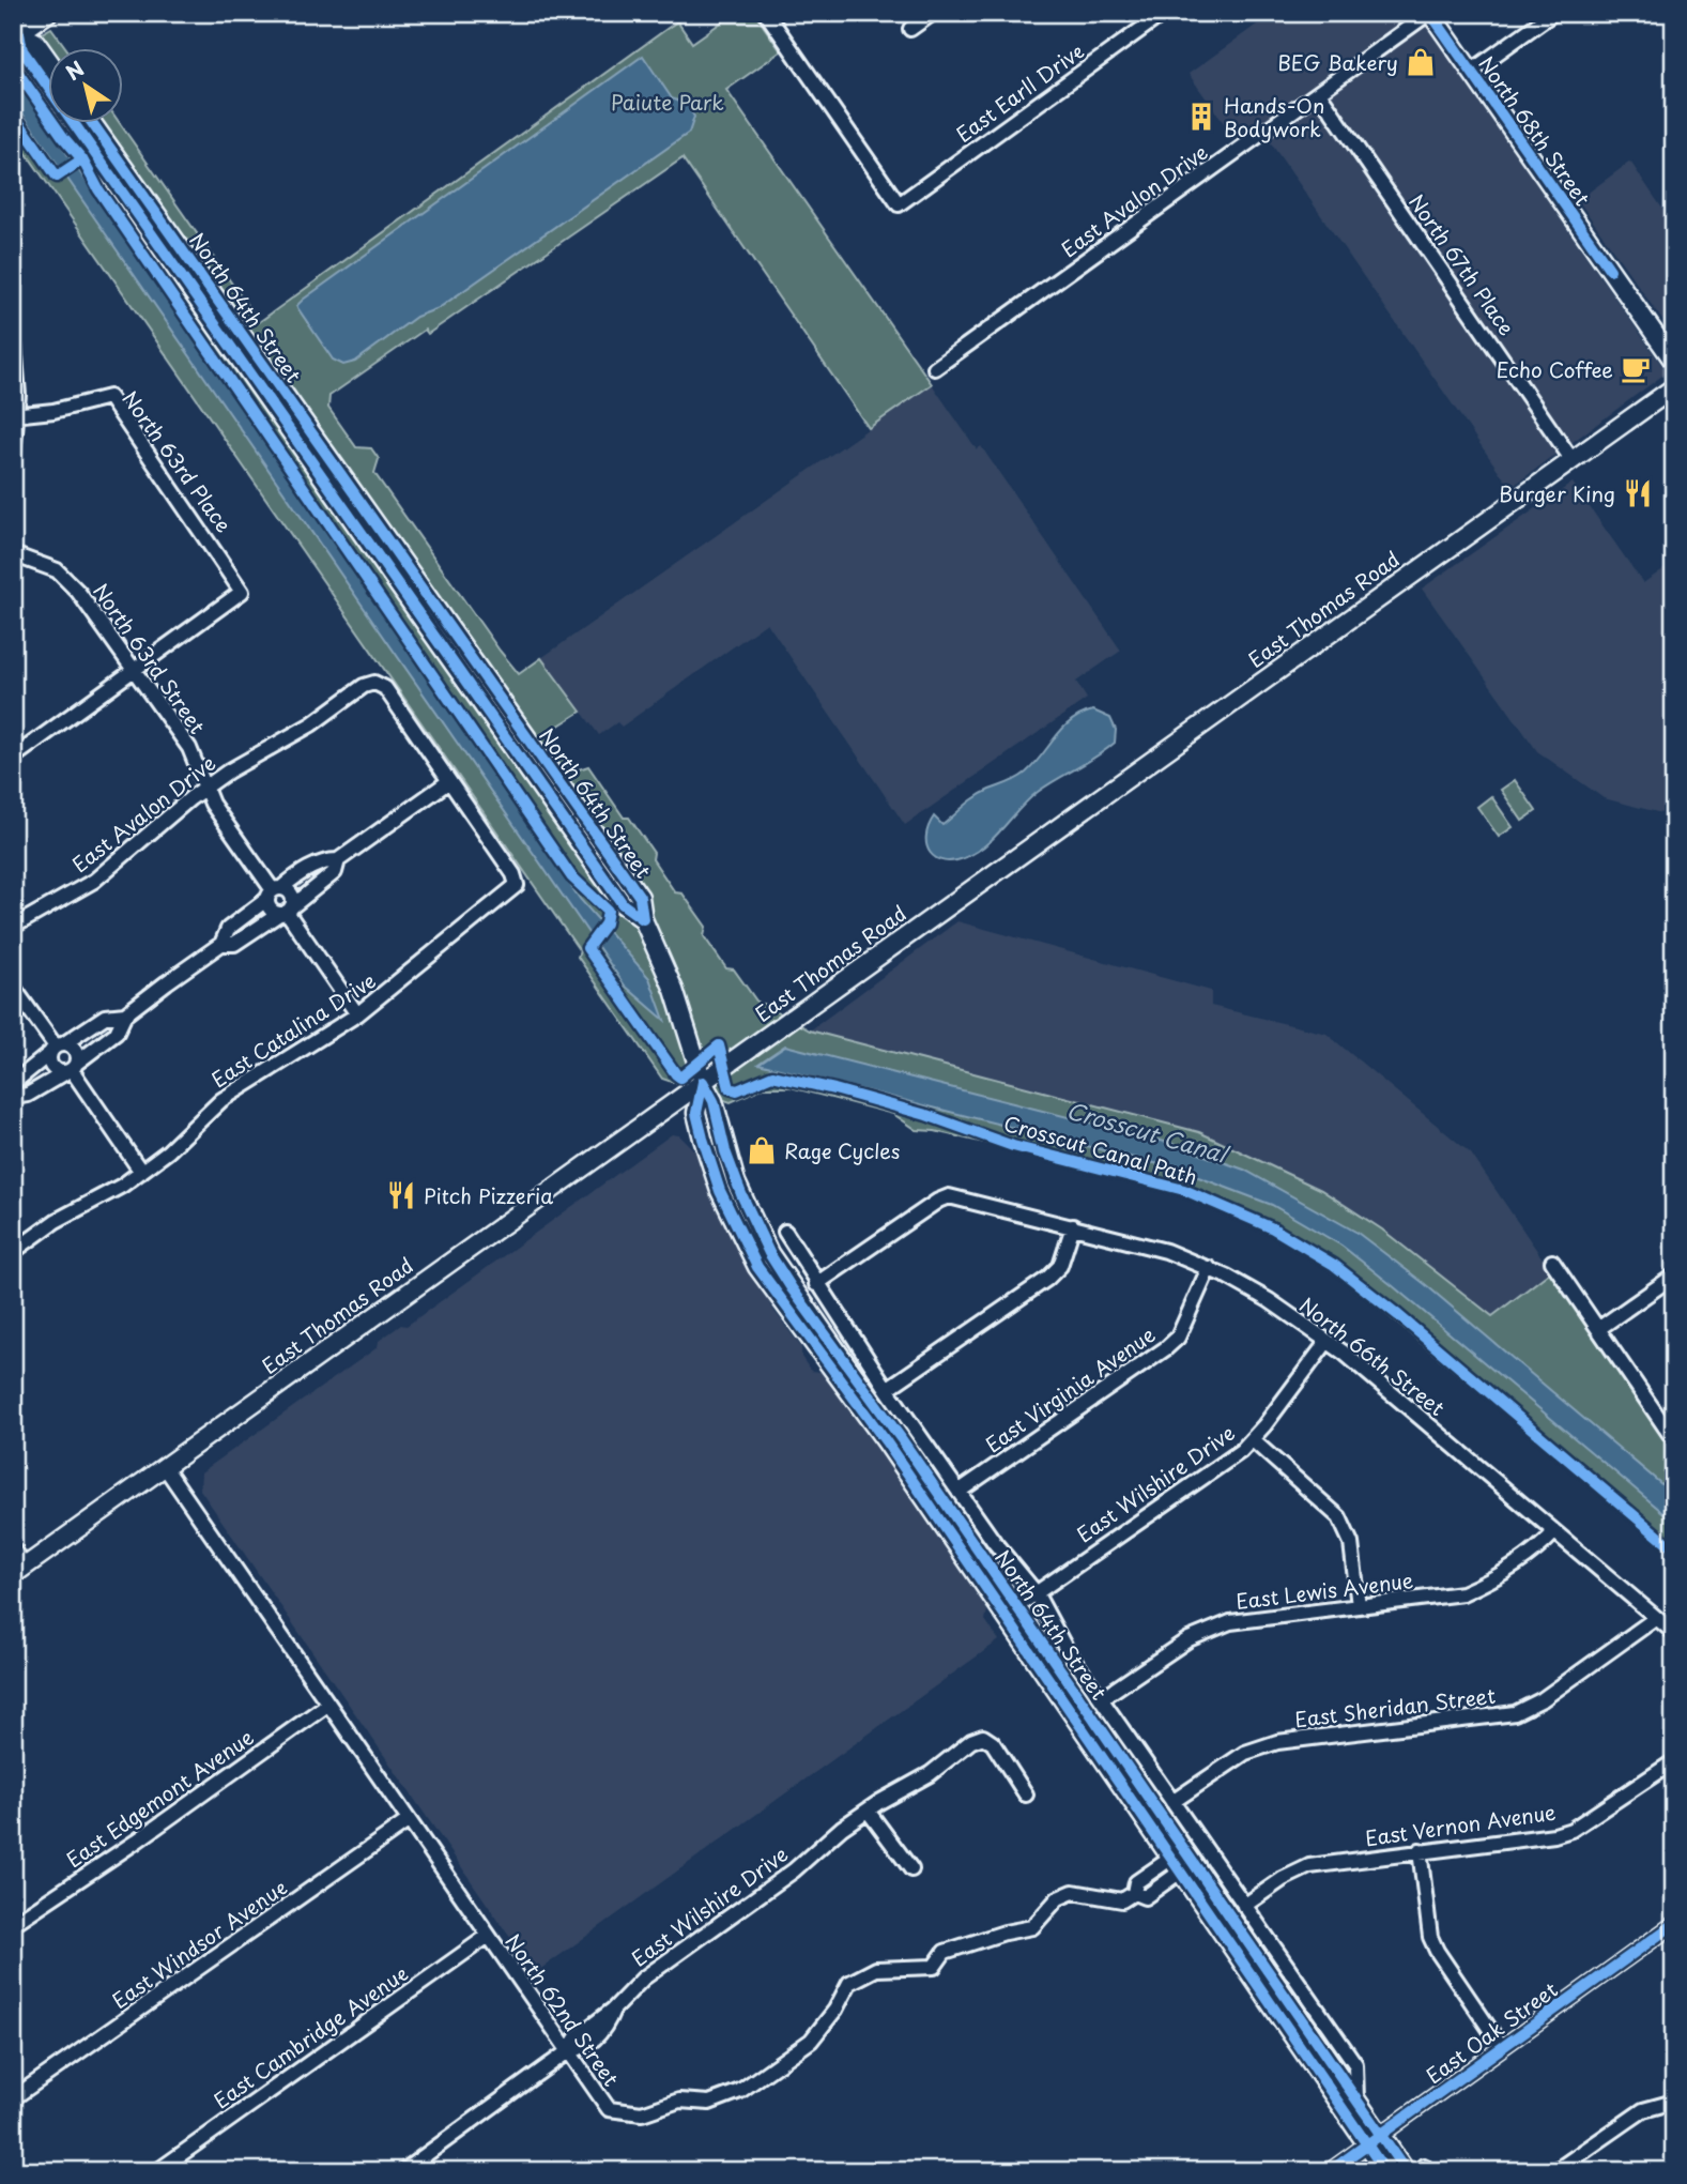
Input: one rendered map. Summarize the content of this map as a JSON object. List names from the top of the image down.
{
  "streets": {
    "main road": ["North 68th Street", "North 64th Street", "East Thomas Road"],
    "street": [
      "East Earll Drive",
      "East Avalon Drive",
      "North 67th Place",
      "North 63rd Place",
      "North 63rd Street",
      "East Catalina Drive",
      "North 66th Street",
      "East Virginia Avenue",
      "East Wilshire Drive",
      "East Lewis Avenue",
      "East Sheridan Street",
      "East Edgemont Avenue",
      "East Vernon Avenue",
      "East Windsor Avenue",
      "North 62nd Street",
      "East Oak Street",
      "East Cambridge Avenue"
    ],
    "cycle path": ["Crosscut Canal Path"]
  },
  "crossings": [
    ["North 68th Street", "East Avalon Drive"],
    ["East Avalon Drive", "North 67th Place"],
    ["East Avalon Drive", "North 63rd Street"],
    ["East Avalon Drive", "East Catalina Drive"],
    ["North 67th Place", "East Thomas Road"],
    ["North 64th Street", "East Thomas Road"],
    ["North 64th Street", "North 66th Street"],
    ["North 64th Street", "East Virginia Avenue"],
    ["North 64th Street", "East Wilshire Drive"],
    ["North 64th Street", "East Lewis Avenue"],
    ["North 64th Street", "East Sheridan Street"],
    ["North 64th Street", "East Vernon Avenue"],
    ["North 64th Street", "North 62nd Street"],
    ["North 64th Street", "East Oak Street"],
    ["North 63rd Place", "North 63rd Street"],
    ["East Thomas Road", "North 62nd Street"],
    ["North 66th Street", "East Virginia Avenue"],
    ["North 66th Street", "East Wilshire Drive"],
    ["North 66th Street", "East Lewis Avenue"],
    ["North 66th Street", "East Sheridan Street"],
    ["East Wilshire Drive", "North 62nd Street"],
    ["East Edgemont Avenue", "North 62nd Street"],
    ["East Windsor Avenue", "North 62nd Street"],
    ["North 62nd Street", "East Cambridge Avenue"]
  ],
  "water": ["Crosscut Canal"],
  "parks": ["Paiute Park"],
  "places": {
    "shop": ["BEG Bakery", "Rage Cycles"],
    "building": ["Hands-On Bodywork"],
    "cafe": ["Echo Coffee"],
    "restaurant": ["Burger King", "Pitch Pizzeria"]
  },
  "north": "top left"
}
